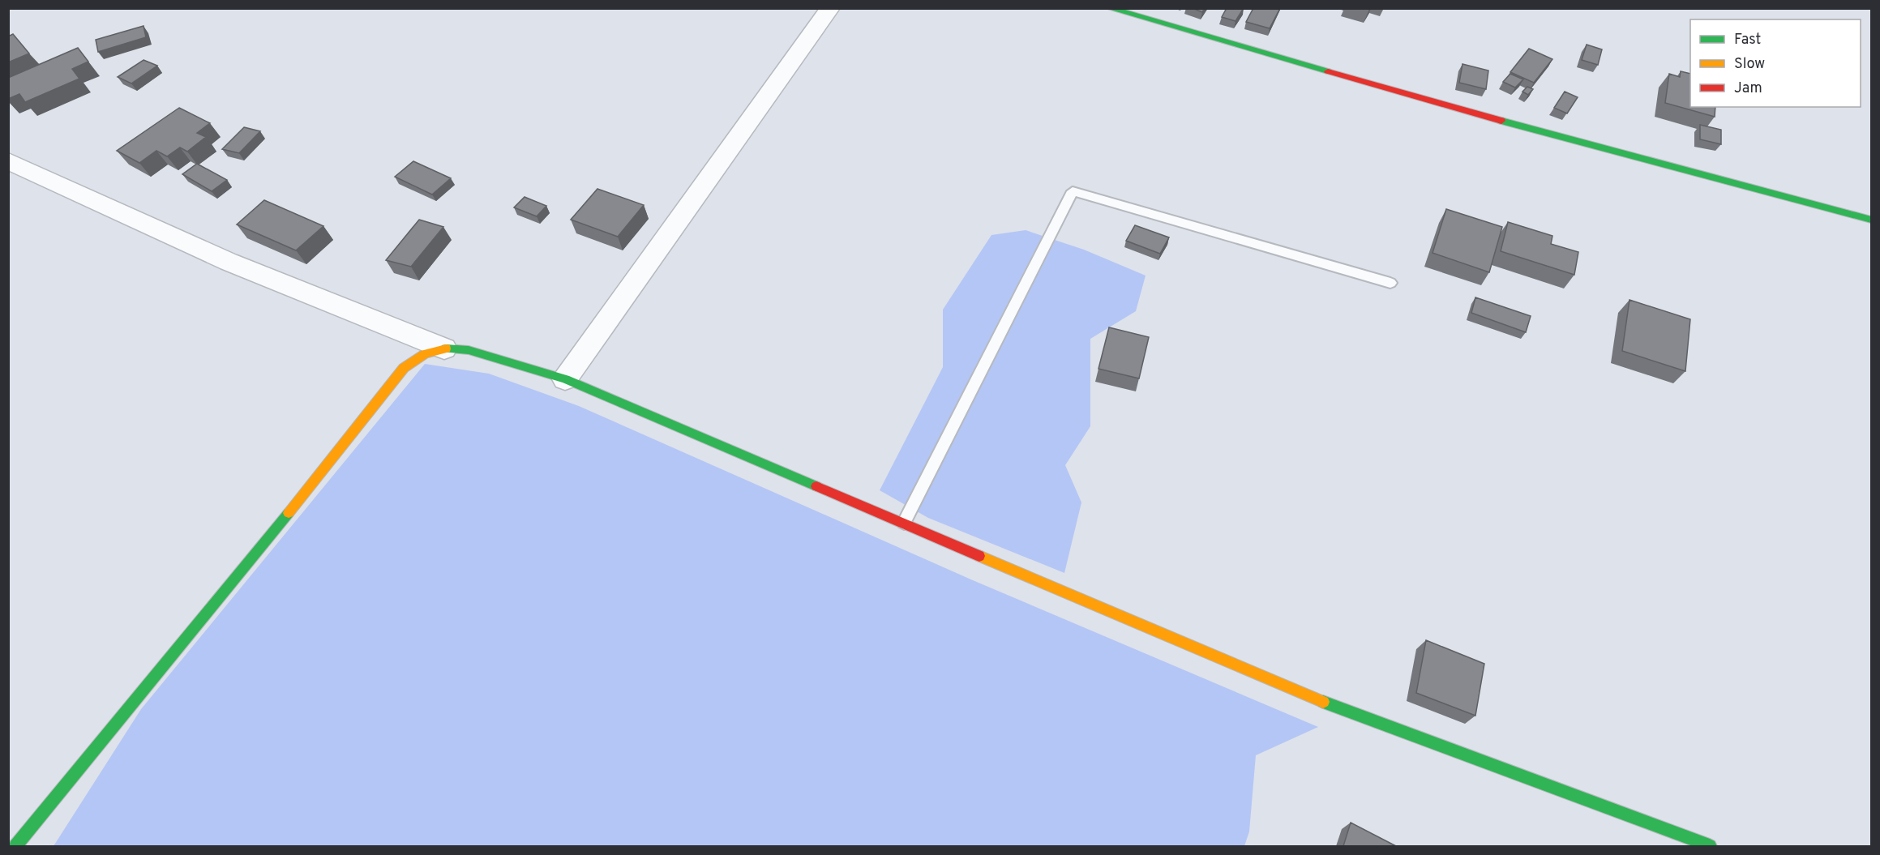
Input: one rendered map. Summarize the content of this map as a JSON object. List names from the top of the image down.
{
  "legend": ["Fast", "Slow", "Jam"]
}
